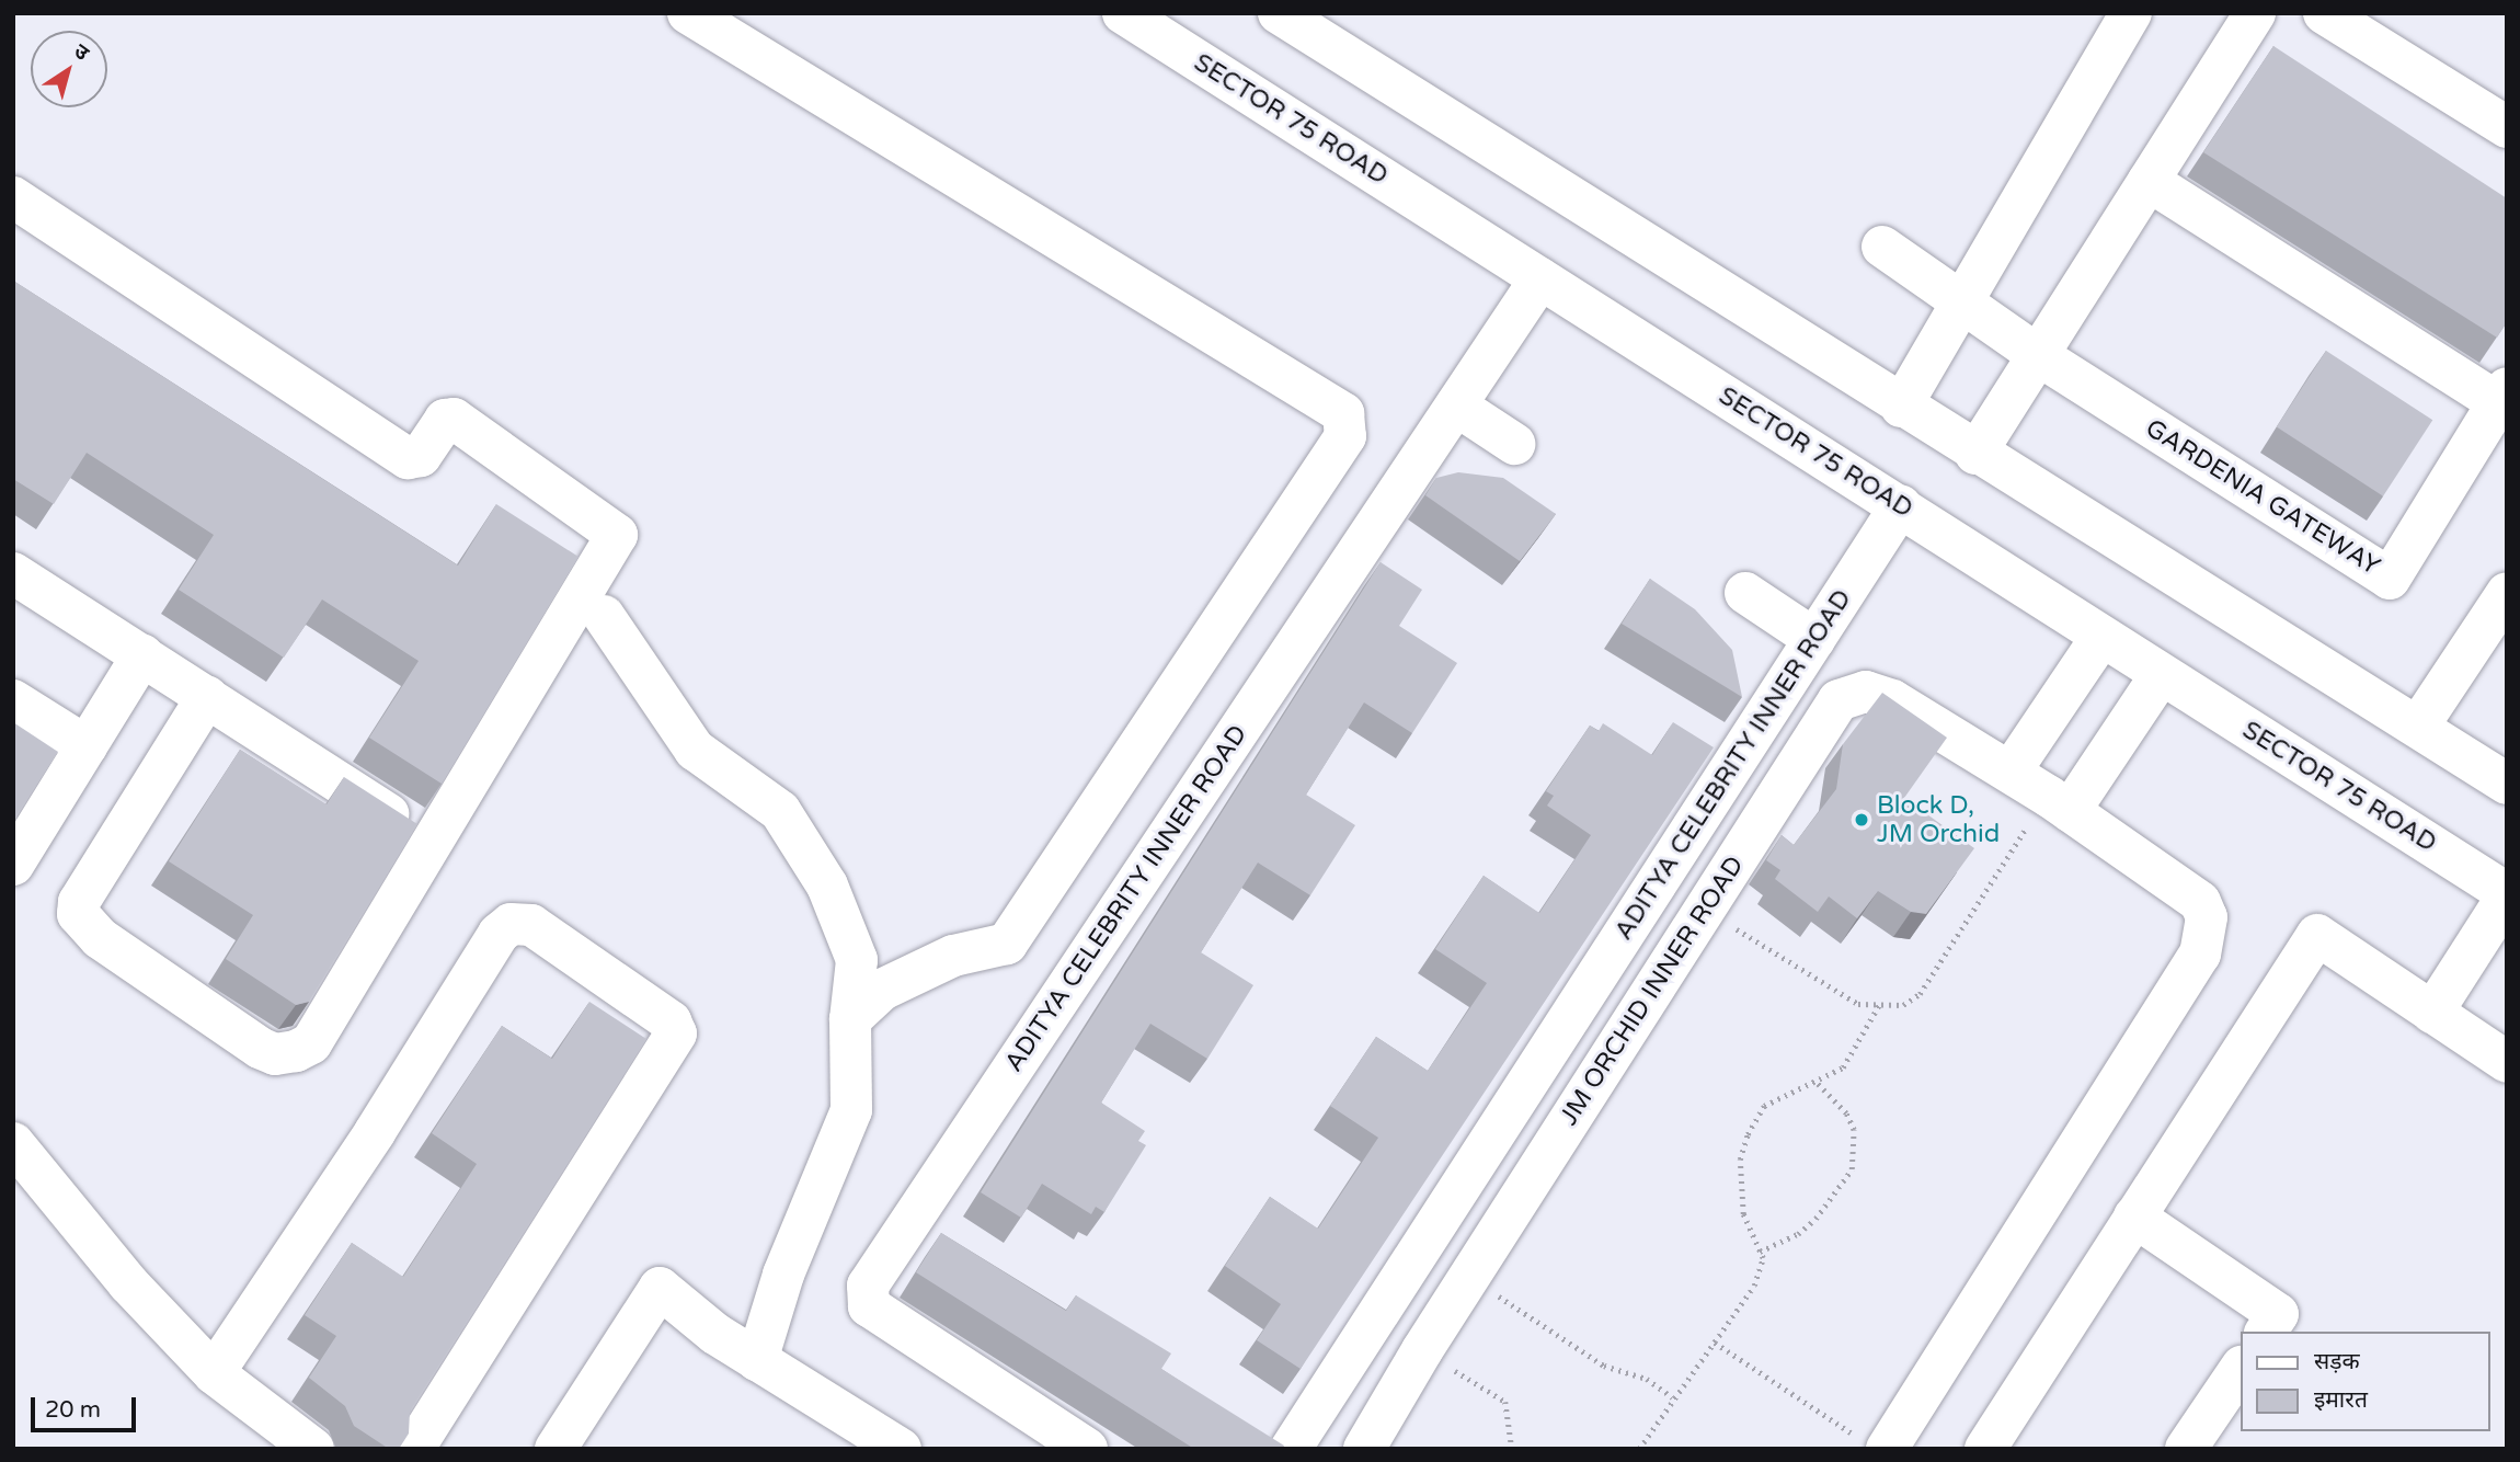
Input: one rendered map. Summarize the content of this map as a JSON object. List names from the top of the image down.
{
  "streets": {
    "street": [
      "SECTOR 75 ROAD",
      "GARDENIA GATEWAY",
      "ADITYA CELEBRITY INNER ROAD",
      "JM ORCHID INNER ROAD"
    ]
  },
  "crossings": [
    ["SECTOR 75 ROAD", "ADITYA CELEBRITY INNER ROAD"]
  ],
  "places": ["Block D, JM Orchid"],
  "legend": ["सड़क", "इमारत"],
  "scale_bar": "20 m",
  "north": "top right"
}
